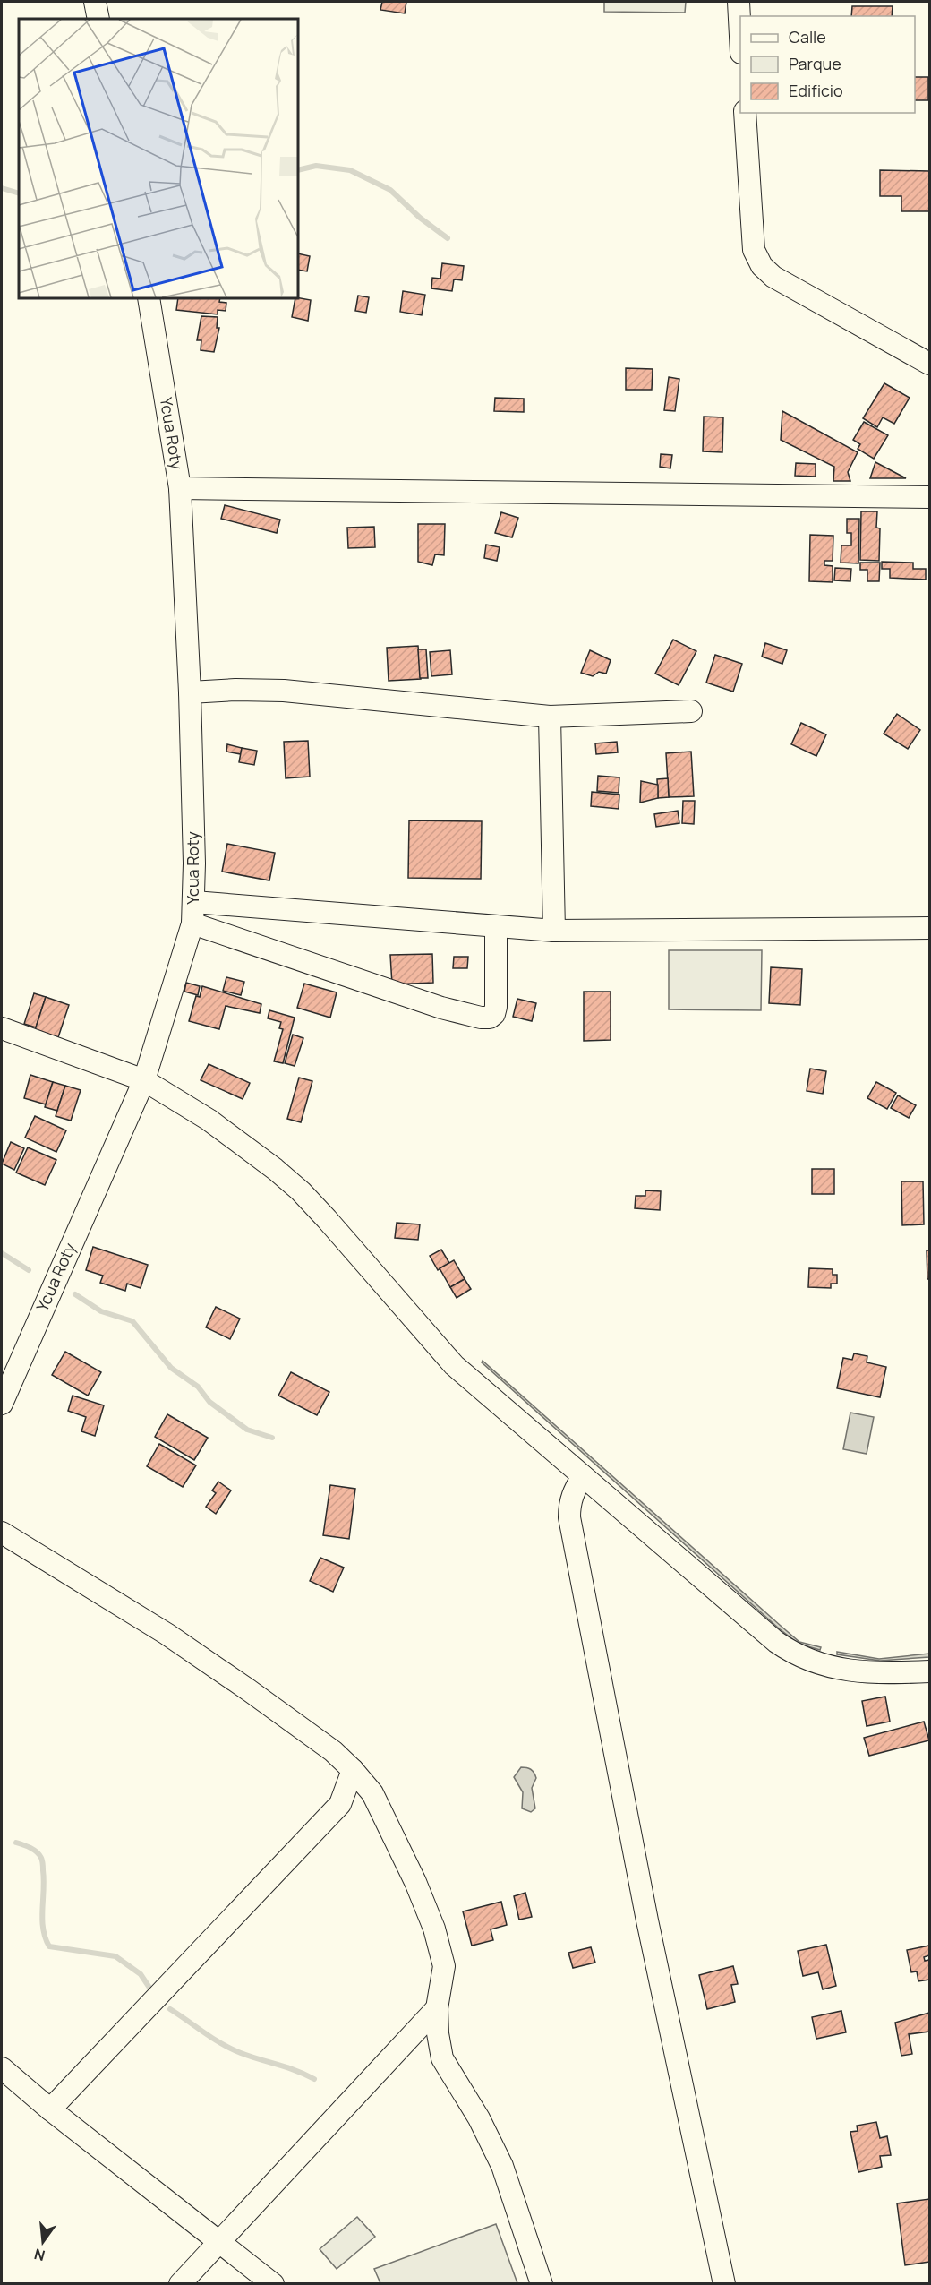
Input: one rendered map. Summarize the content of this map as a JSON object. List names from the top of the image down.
{
  "streets": {
    "street": ["Ycua Roty"]
  },
  "legend": ["Calle", "Parque", "Edificio"],
  "north": "bottom"
}
